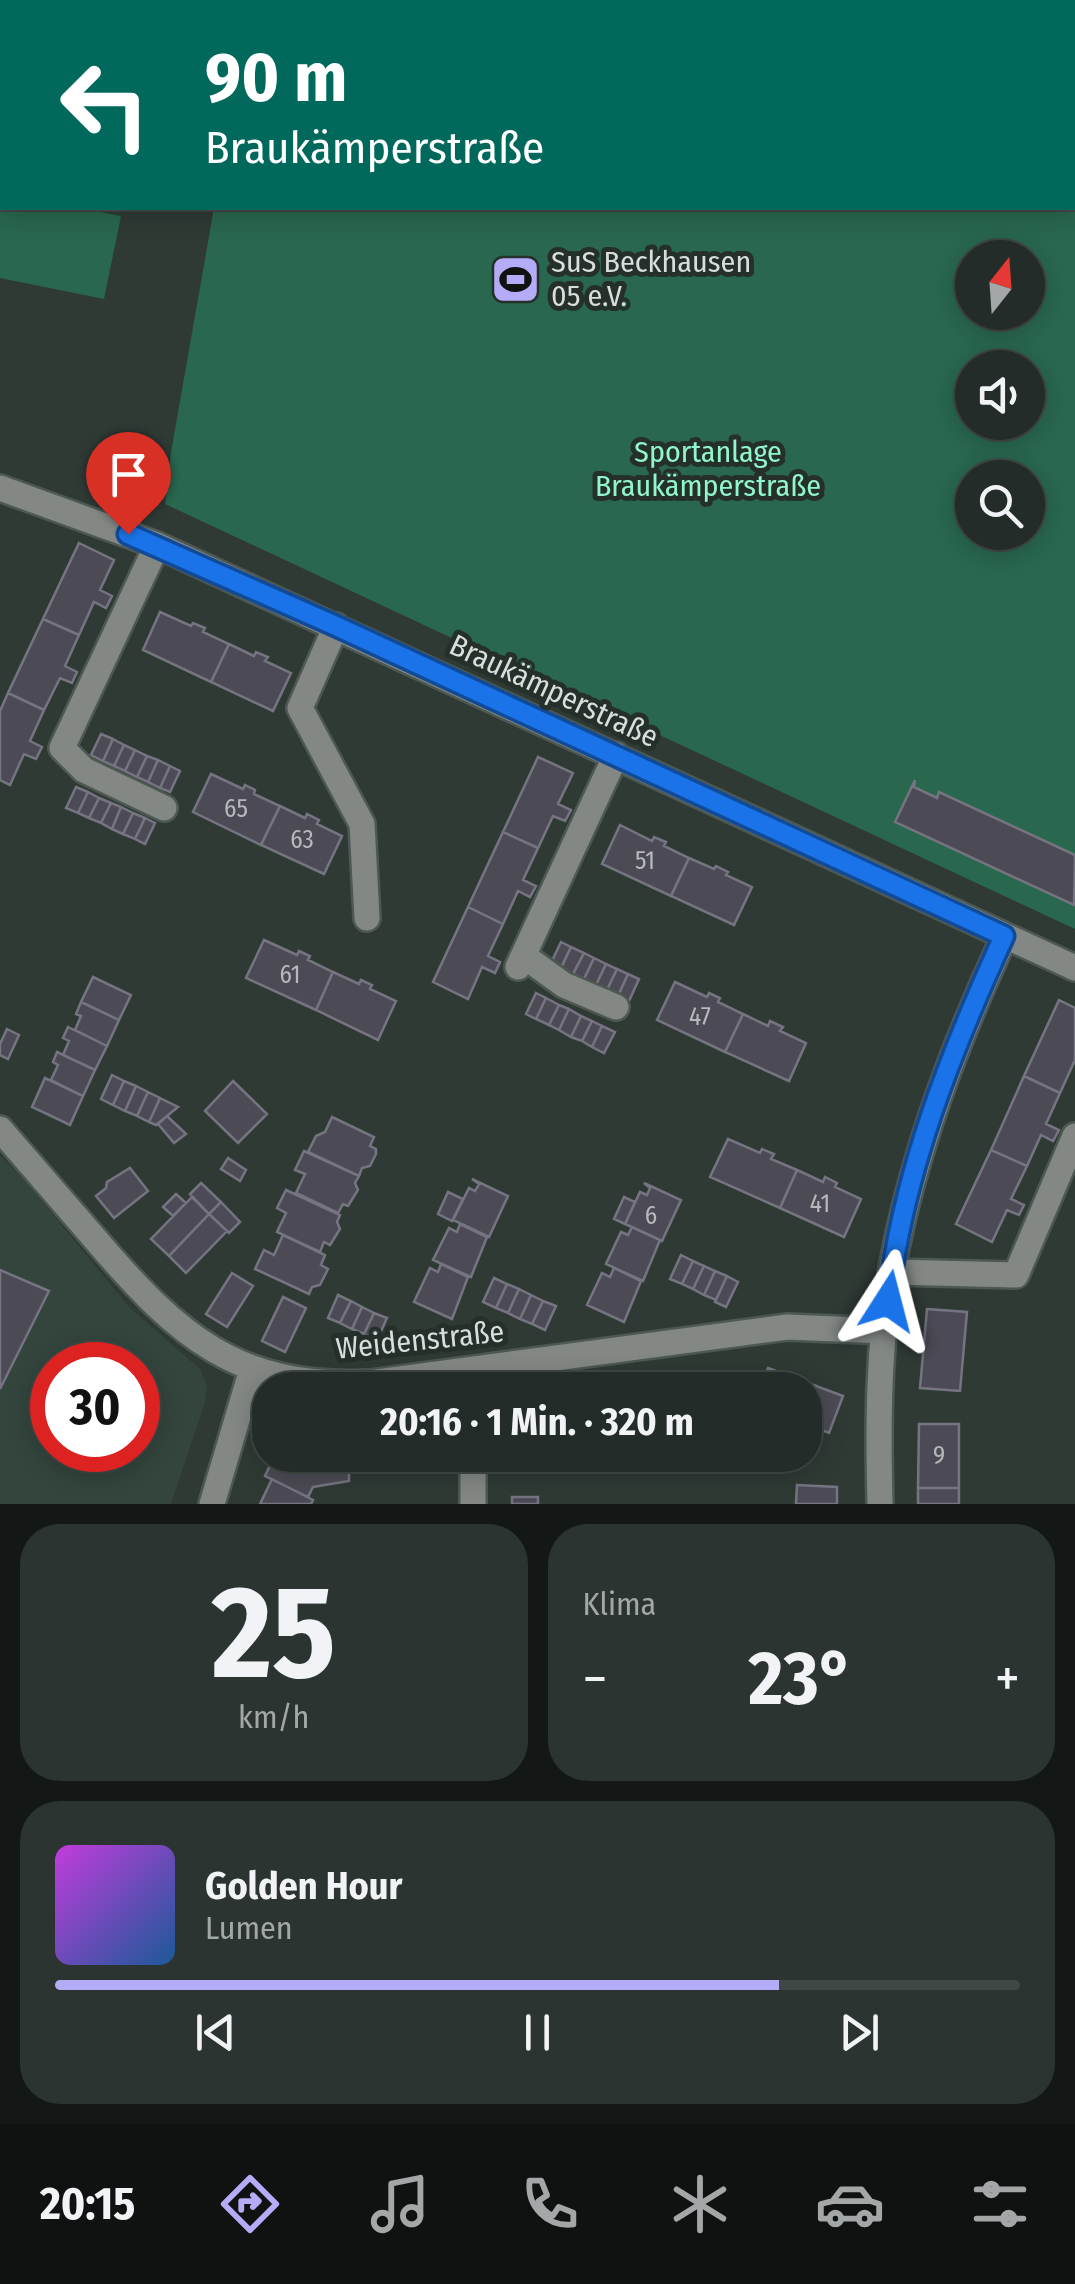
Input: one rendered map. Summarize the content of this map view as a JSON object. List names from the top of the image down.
{
  "streets": {
    "street": ["Braukämperstraße", "Weidenstraße"]
  },
  "parks": ["Sportanlage Braukämperstraße"],
  "places": {
    "sports": ["SuS Beckhausen 05 e.V."]
  },
  "house_numbers": [
    "65",
    "63",
    "51",
    "61",
    "47",
    "41",
    "6",
    "9"
  ],
  "north": "top",
  "page": {
    "turn": ["90 m", "Braukämperstraße"],
    "limit": "30",
    "trip": "20:16 · 1 Min. · 320 m",
    "tile": [
      ["25", "km/h"],
      "Klima"
    ],
    "heat": ["−", "23°", "+"],
    "song": ["Golden Hour", "Lumen"],
    "tabs": "20:15"
  }
}
